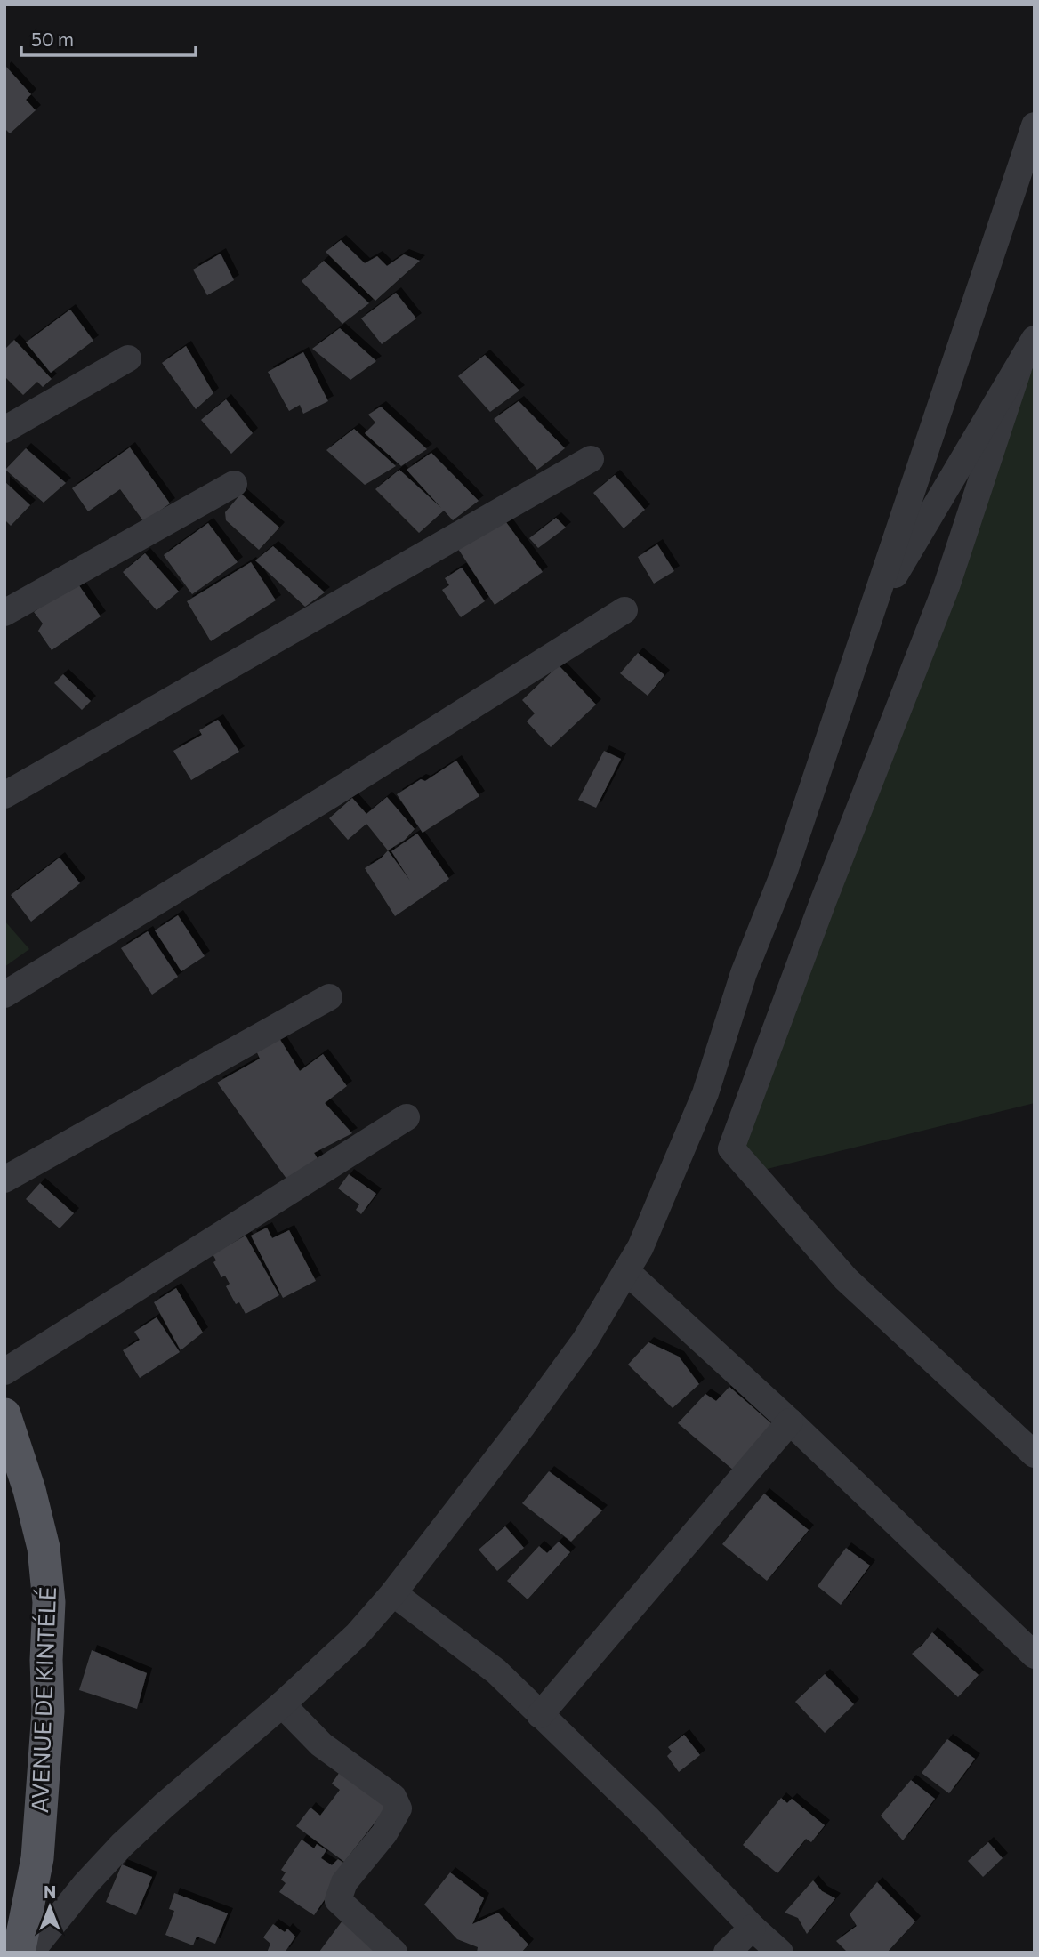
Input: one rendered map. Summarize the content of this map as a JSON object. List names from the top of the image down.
{
  "streets": {
    "main road": ["AVENUE DE KINTÉLÉ"]
  },
  "scale_bar": "50 m",
  "north": "top"
}
